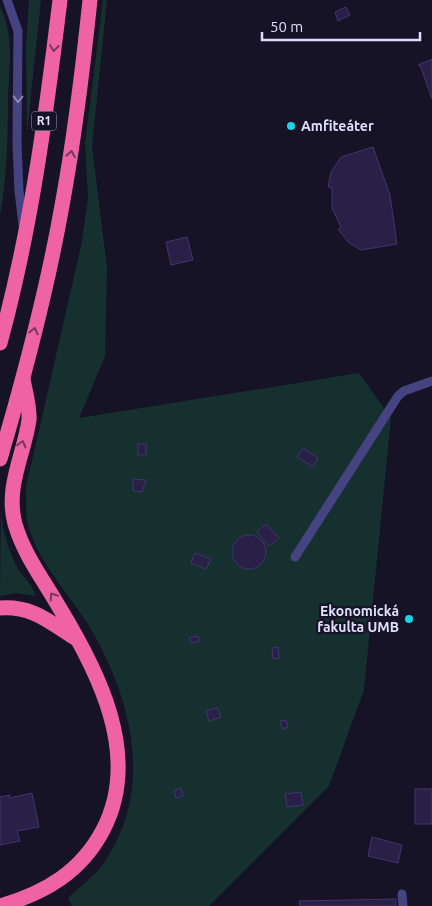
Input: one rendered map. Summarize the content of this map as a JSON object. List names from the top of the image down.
{
  "streets": {
    "highway": ["R1"]
  },
  "places": ["Amfiteáter", "Ekonomická fakulta UMB"],
  "scale_bar": "50 m"
}
